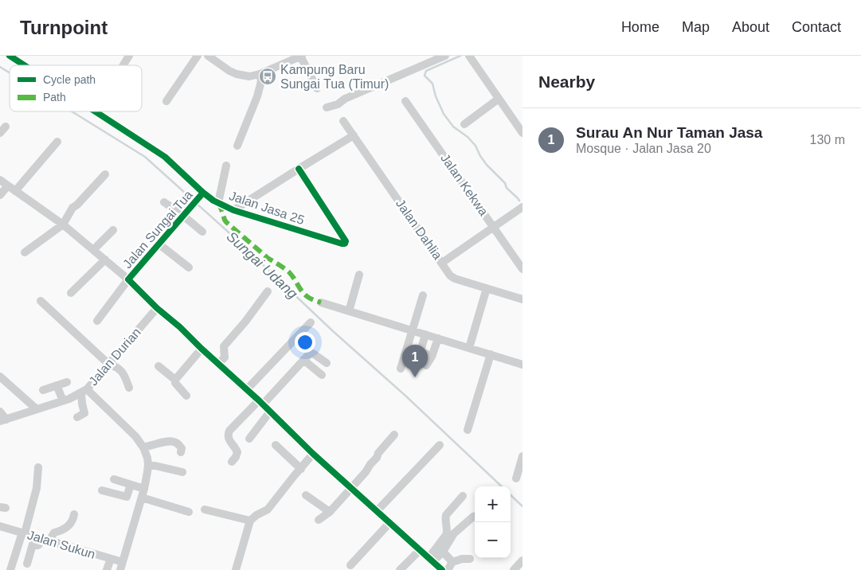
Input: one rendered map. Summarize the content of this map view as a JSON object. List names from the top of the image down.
{
  "streets": {
    "street": [
      "Jalan Kekwa",
      "Jalan Jasa 25",
      "Jalan Sungai Tua",
      "Jalan Dahlia",
      "Jalan Durian",
      "Jalan Sukun"
    ]
  },
  "crossings": [
    ["Jalan Jasa 25", "Jalan Sungai Tua"]
  ],
  "water": ["Sungai Udang"],
  "places": {
    "bus stop": ["Kampung Baru Sungai Tua (Timur)"]
  },
  "legend": ["Cycle path", "Path"],
  "page": {
    "header": "Turnpoint",
    "nav": [
      "Home",
      "Map",
      "About",
      "Contact"
    ],
    "heading": "Nearby",
    "list": [
      {
        "mark": "1",
        "name": "Surau An Nur Taman Jasa",
        "note": "Mosque · Jalan Jasa 20",
        "value": "130 m"
      }
    ],
    "pins": "1",
    "map_buttons": ["+", "−"]
  }
}
